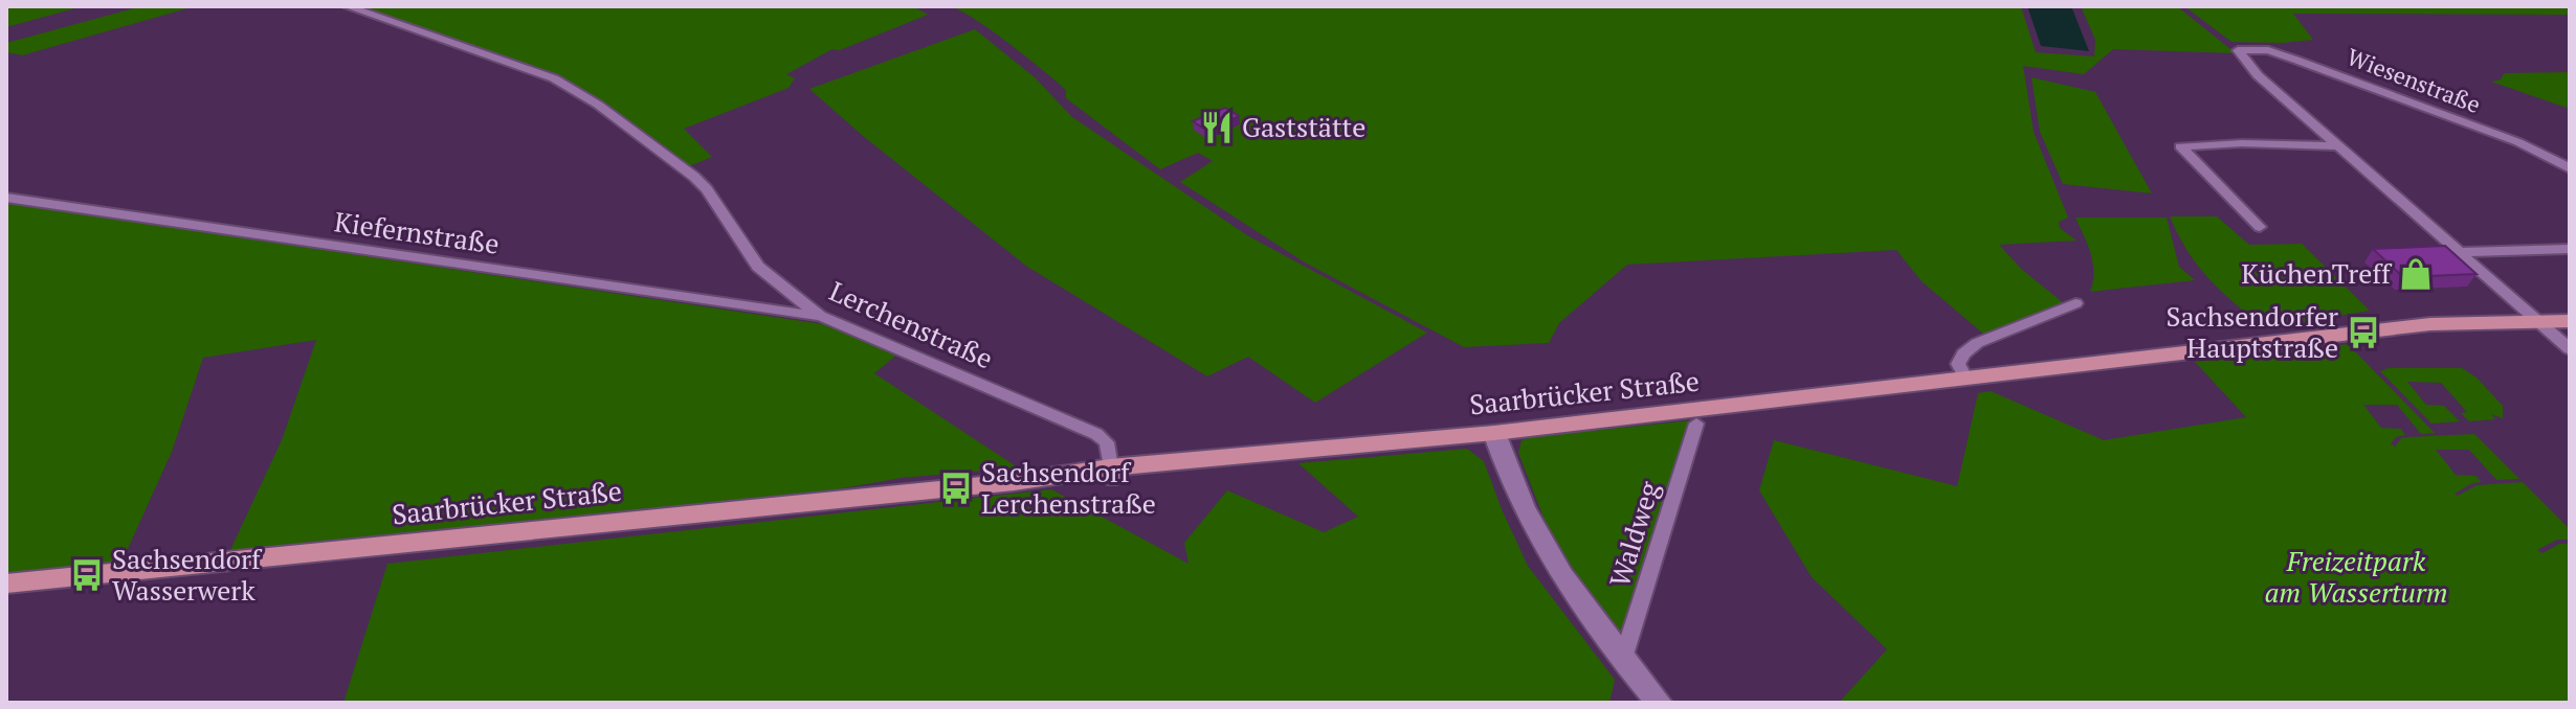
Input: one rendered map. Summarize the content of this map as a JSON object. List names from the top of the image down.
{
  "streets": {
    "main road": ["Saarbrücker Straße"],
    "street": [
      "Wiesenstraße",
      "Kiefernstraße",
      "Lerchenstraße",
      "Waldweg"
    ]
  },
  "crossings": [
    ["Kiefernstraße", "Lerchenstraße"],
    ["Lerchenstraße", "Saarbrücker Straße"]
  ],
  "parks": ["Freizeitpark am Wasserturm"],
  "places": {
    "restaurant": ["Gaststätte"],
    "shop": ["KüchenTreff"],
    "bus stop": ["Sachsendorfer Hauptstraße", "Sachsendorf Lerchenstraße", "Sachsendorf Wasserwerk"]
  }
}
